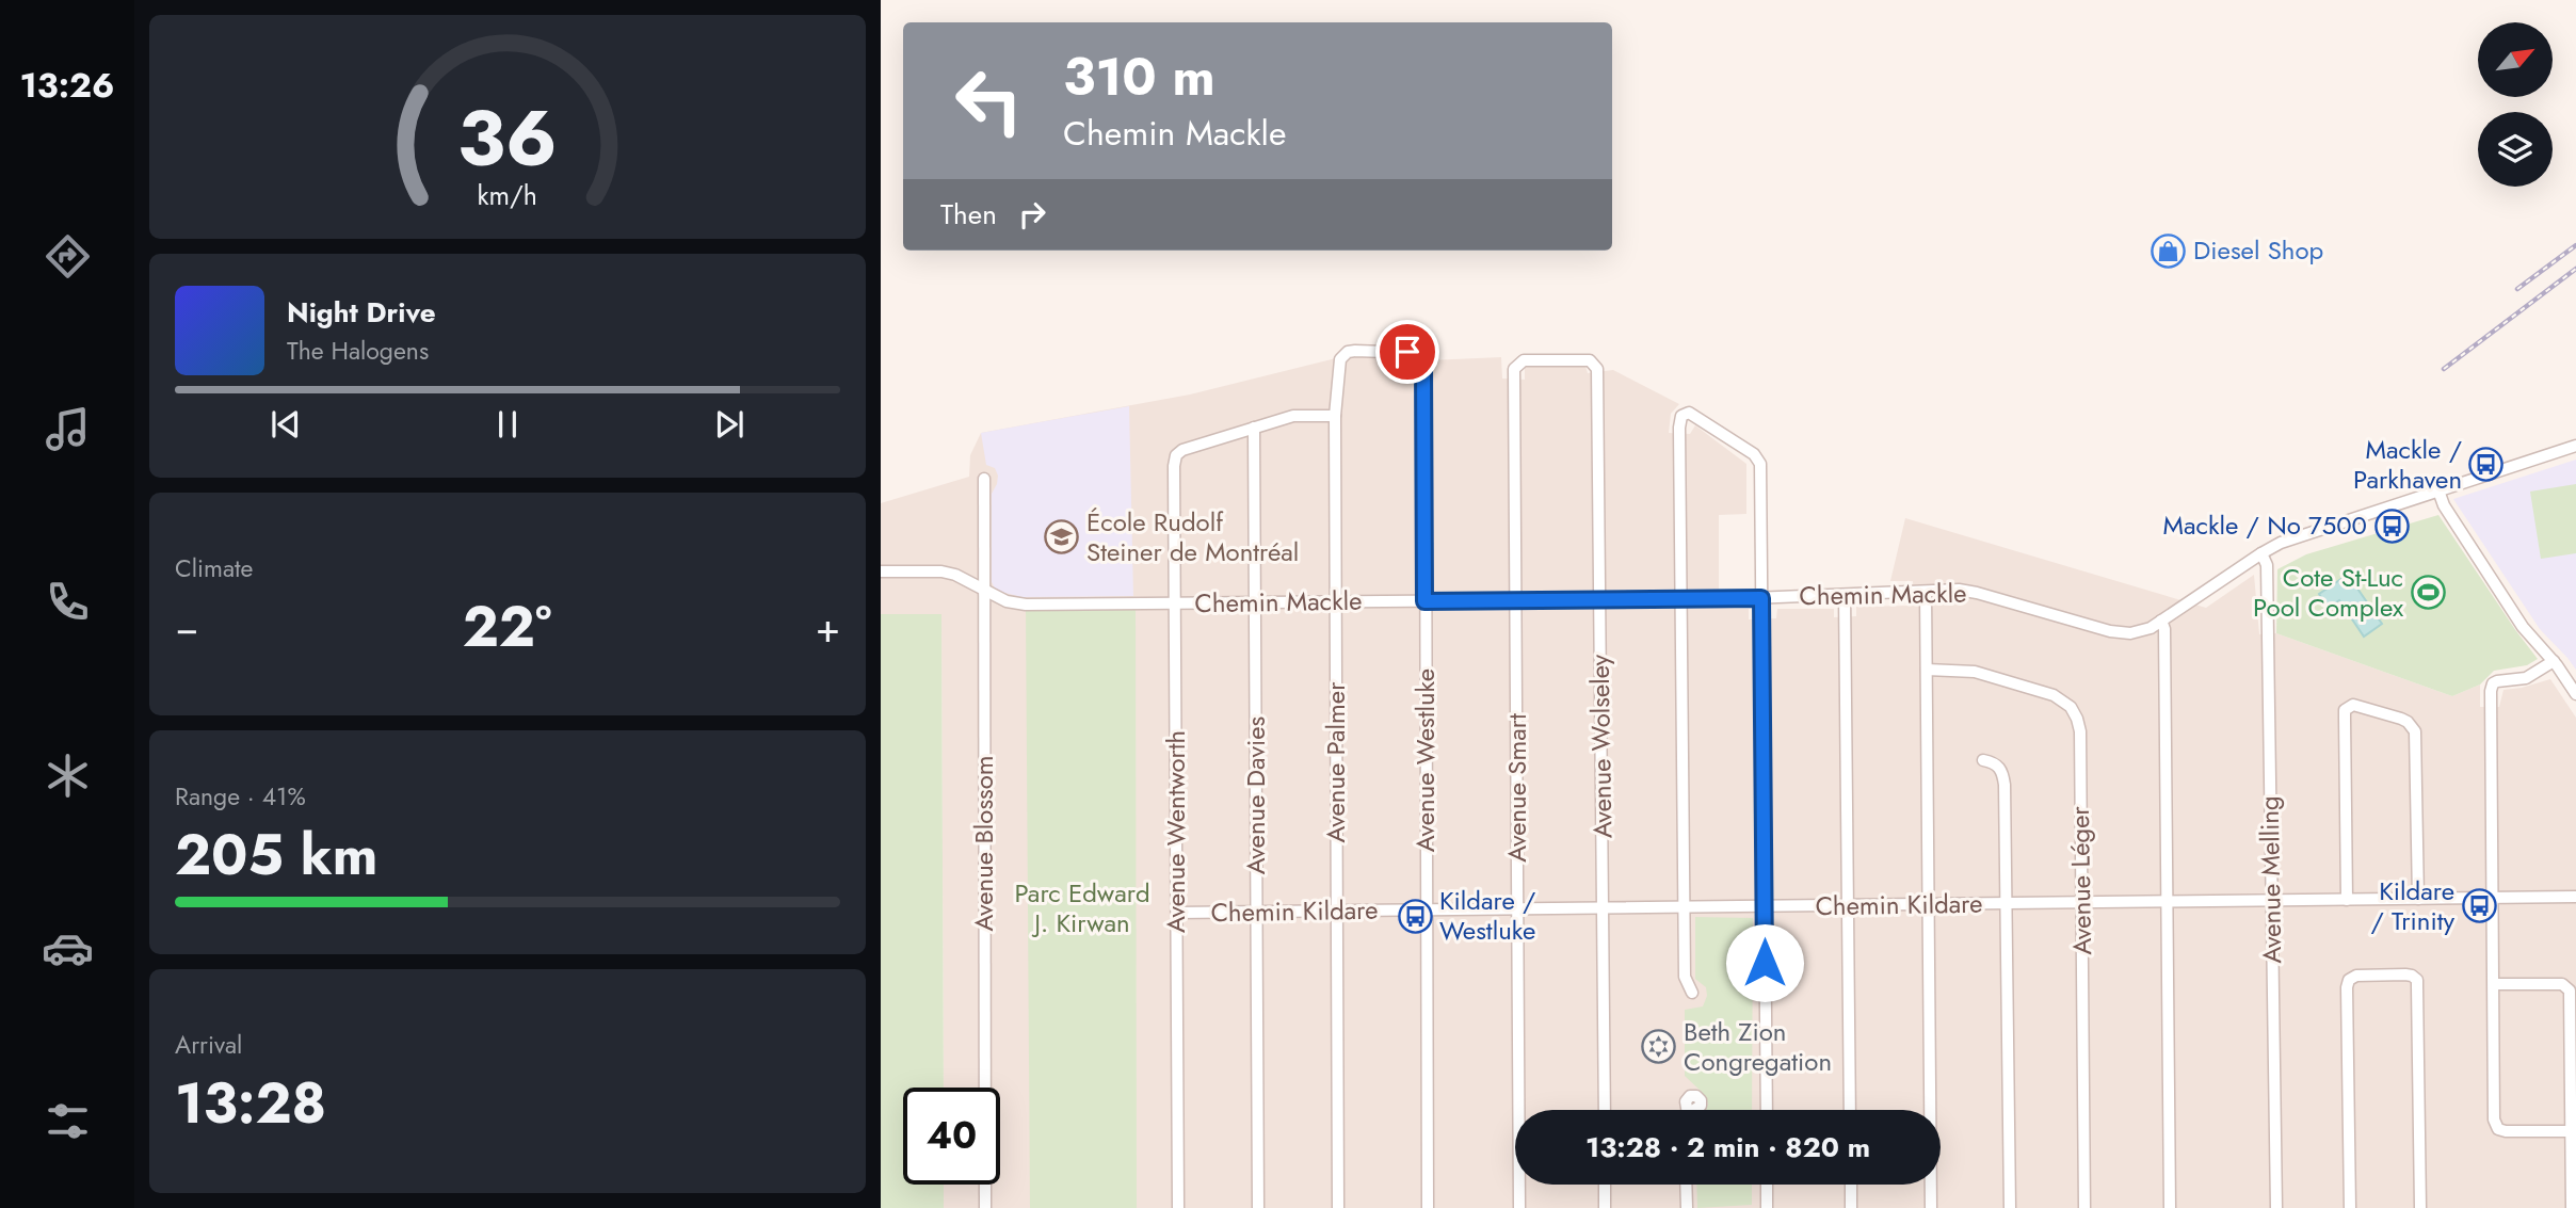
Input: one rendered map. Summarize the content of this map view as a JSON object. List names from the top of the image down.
{
  "streets": {
    "street": [
      "Chemin Mackle",
      "Avenue Wolseley",
      "Avenue Westluke",
      "Avenue Palmer",
      "Avenue Smart",
      "Avenue Davies",
      "Avenue Wentworth",
      "Avenue Blossom",
      "Avenue Melling",
      "Avenue Léger",
      "Chemin Kildare"
    ]
  },
  "crossings": [
    ["Chemin Mackle", "Avenue Wolseley"],
    ["Chemin Mackle", "Avenue Westluke"],
    ["Chemin Mackle", "Avenue Palmer"],
    ["Chemin Mackle", "Avenue Smart"],
    ["Chemin Mackle", "Avenue Davies"],
    ["Chemin Mackle", "Avenue Wentworth"],
    ["Chemin Mackle", "Avenue Blossom"],
    ["Chemin Mackle", "Avenue Melling"],
    ["Avenue Wolseley", "Avenue Smart"],
    ["Avenue Wolseley", "Chemin Kildare"],
    ["Avenue Westluke", "Avenue Palmer"],
    ["Avenue Westluke", "Chemin Kildare"],
    ["Avenue Palmer", "Chemin Kildare"],
    ["Avenue Smart", "Chemin Kildare"],
    ["Avenue Davies", "Avenue Wentworth"],
    ["Avenue Davies", "Chemin Kildare"],
    ["Avenue Wentworth", "Chemin Kildare"],
    ["Avenue Melling", "Chemin Kildare"],
    ["Avenue Léger", "Chemin Kildare"]
  ],
  "parks": ["Parc Edward J. Kirwan"],
  "places": {
    "shop": ["Diesel Shop"],
    "bus stop": [
      "Mackle / Parkhaven",
      "Mackle / No 7500",
      "Kildare / Trinity",
      "Kildare / Westluke"
    ],
    "school or university": ["École Rudolf Steiner de Montréal"],
    "sports": ["Cote St-Luc Pool Complex"],
    "synagogue": ["Beth Zion Congregation"]
  },
  "north": "top right",
  "page": {
    "tabs": "13:26",
    "turn": ["310 m", "Chemin Mackle"],
    "then": "Then",
    "song": ["Night Drive", "The Halogens"],
    "tile": [
      "Climate",
      ["Range · 41%", "205 km"],
      ["Arrival", "13:28"]
    ],
    "heat": ["−", "22°", "+"],
    "limit": "40",
    "trip": "13:28 · 2 min · 820 m",
    "gauge": ["36", "km/h"]
  }
}
